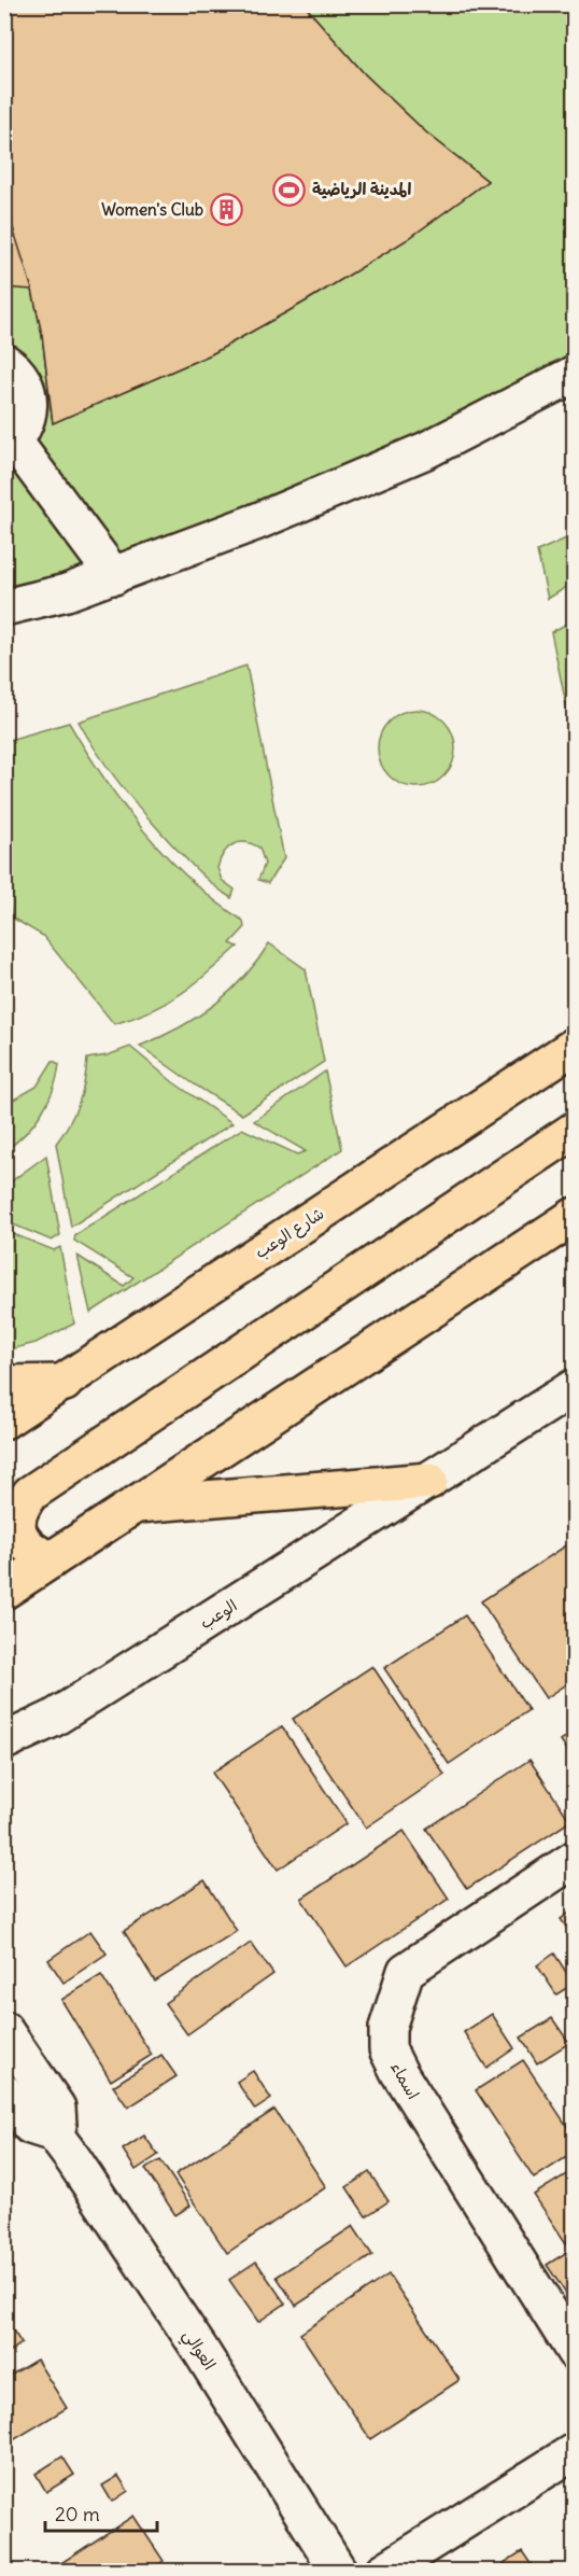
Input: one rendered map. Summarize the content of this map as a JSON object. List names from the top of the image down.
{
  "streets": {
    "main road": ["شارع الوعب"],
    "street": ["الوعب", "اسماء", "العوالي"]
  },
  "places": {
    "sports": ["المدينة الرياضية"],
    "building": ["Women's Club"]
  },
  "scale_bar": "20 m"
}
